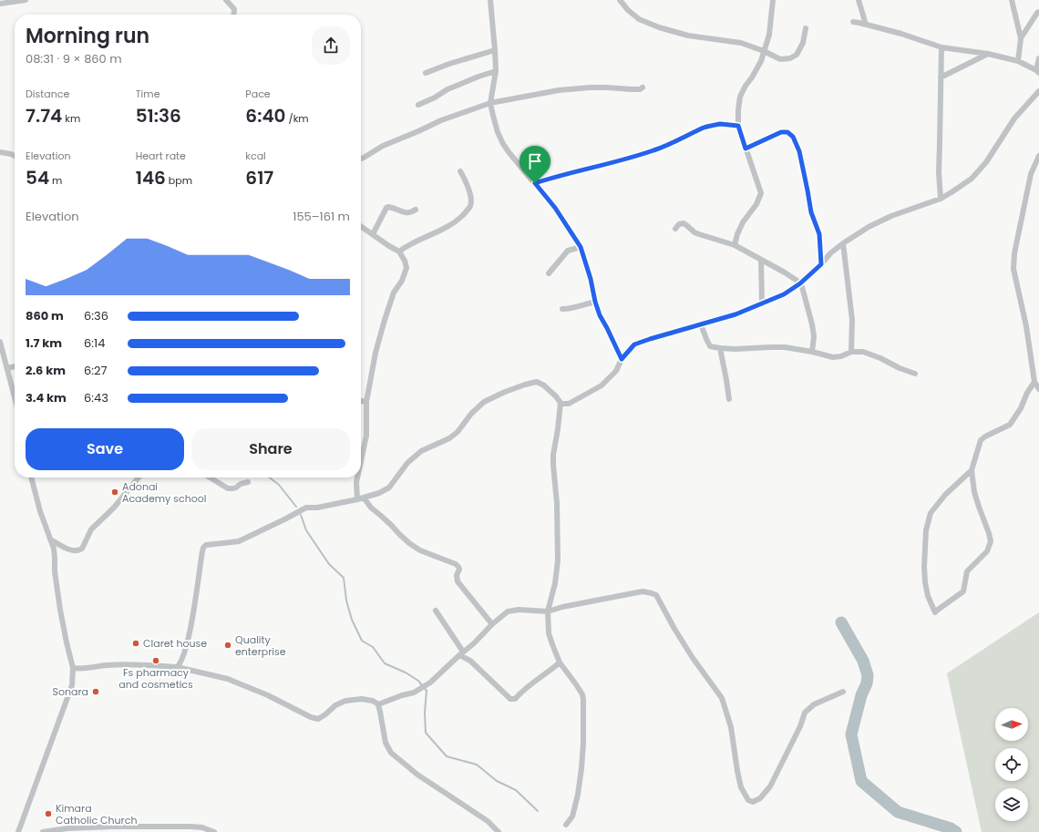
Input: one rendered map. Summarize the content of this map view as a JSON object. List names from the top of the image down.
{
  "places": [
    "Adonai Academy school",
    "Claret house",
    "Quality enterprise",
    "Fs pharmacy and cosmetics",
    "Sonara",
    "Kimara Catholic Church"
  ],
  "north": "right",
  "page": {
    "heading": ["Morning run", "08:31 · 9 × 860 m"],
    "stats": [
      ["Distance", "7.74 km"],
      ["Time", "51:36"],
      ["Pace", "6:40 /km"],
      ["Elevation", "54 m"],
      ["Heart rate", "146 bpm"],
      ["kcal", "617"]
    ],
    "chart": ["Elevation", "155–161 m"],
    "list": [
      {
        "name": "860 m",
        "note": "6:36"
      },
      {
        "name": "1.7 km",
        "note": "6:14"
      },
      {
        "name": "2.6 km",
        "note": "6:27"
      },
      {
        "name": "3.4 km",
        "note": "6:43"
      }
    ],
    "buttons": ["Save", "Share"]
  }
}
